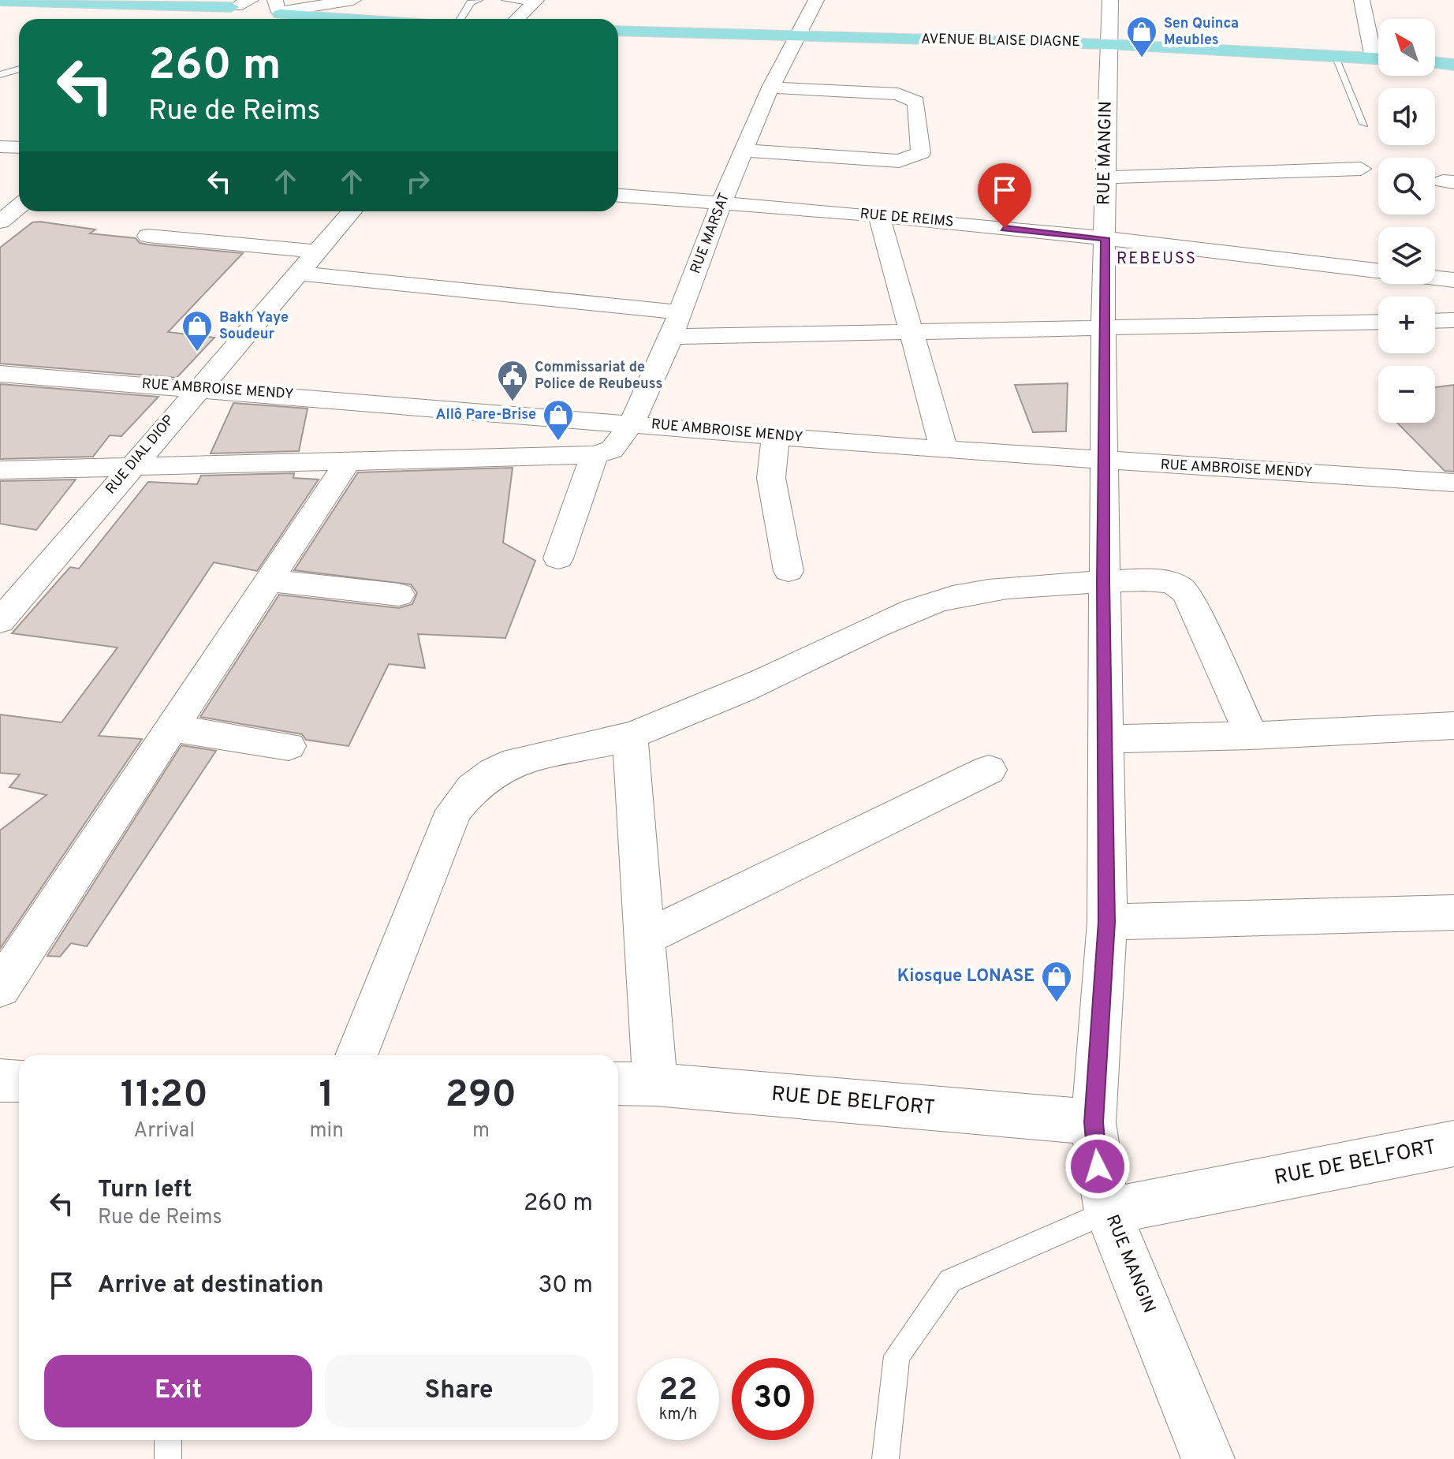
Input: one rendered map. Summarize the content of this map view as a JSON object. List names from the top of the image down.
{
  "streets": {
    "main road": ["AVENUE BLAISE DIAGNE"],
    "street": [
      "RUE MANGIN",
      "RUE DE REIMS",
      "RUE MARSAT",
      "RUE AMBROISE MENDY",
      "RUE DIAL DIOP",
      "RUE DE BELFORT"
    ]
  },
  "crossings": [
    ["AVENUE BLAISE DIAGNE", "RUE MANGIN"],
    ["AVENUE BLAISE DIAGNE", "RUE MARSAT"],
    ["RUE MANGIN", "RUE DE REIMS"],
    ["RUE MANGIN", "RUE AMBROISE MENDY"],
    ["RUE MANGIN", "RUE DE BELFORT"],
    ["RUE DE REIMS", "RUE MARSAT"],
    ["RUE MARSAT", "RUE AMBROISE MENDY"],
    ["RUE AMBROISE MENDY", "RUE DIAL DIOP"]
  ],
  "districts": ["REBEUSS"],
  "places": {
    "shop": [
      "Sen Quinca Meubles",
      "Bakh Yaye Soudeur",
      "Allô Pare-Brise",
      "Kiosque LONASE"
    ],
    "public building": ["Commissariat de Police de Reubeuss"]
  },
  "north": "top left",
  "page": {
    "map_buttons": ["+", "−"],
    "turn": ["260 m", "Rue de Reims"],
    "eta": [
      "11:20",
      "Arrival",
      "1",
      "min",
      "290",
      "m"
    ],
    "list": [
      {
        "name": "Turn left",
        "note": "Rue de Reims",
        "value": "260 m"
      },
      {
        "name": "Arrive at destination",
        "value": "30 m"
      }
    ],
    "buttons": ["Exit", "Share"],
    "speed": "22 km/h",
    "limit": "30"
  }
}
